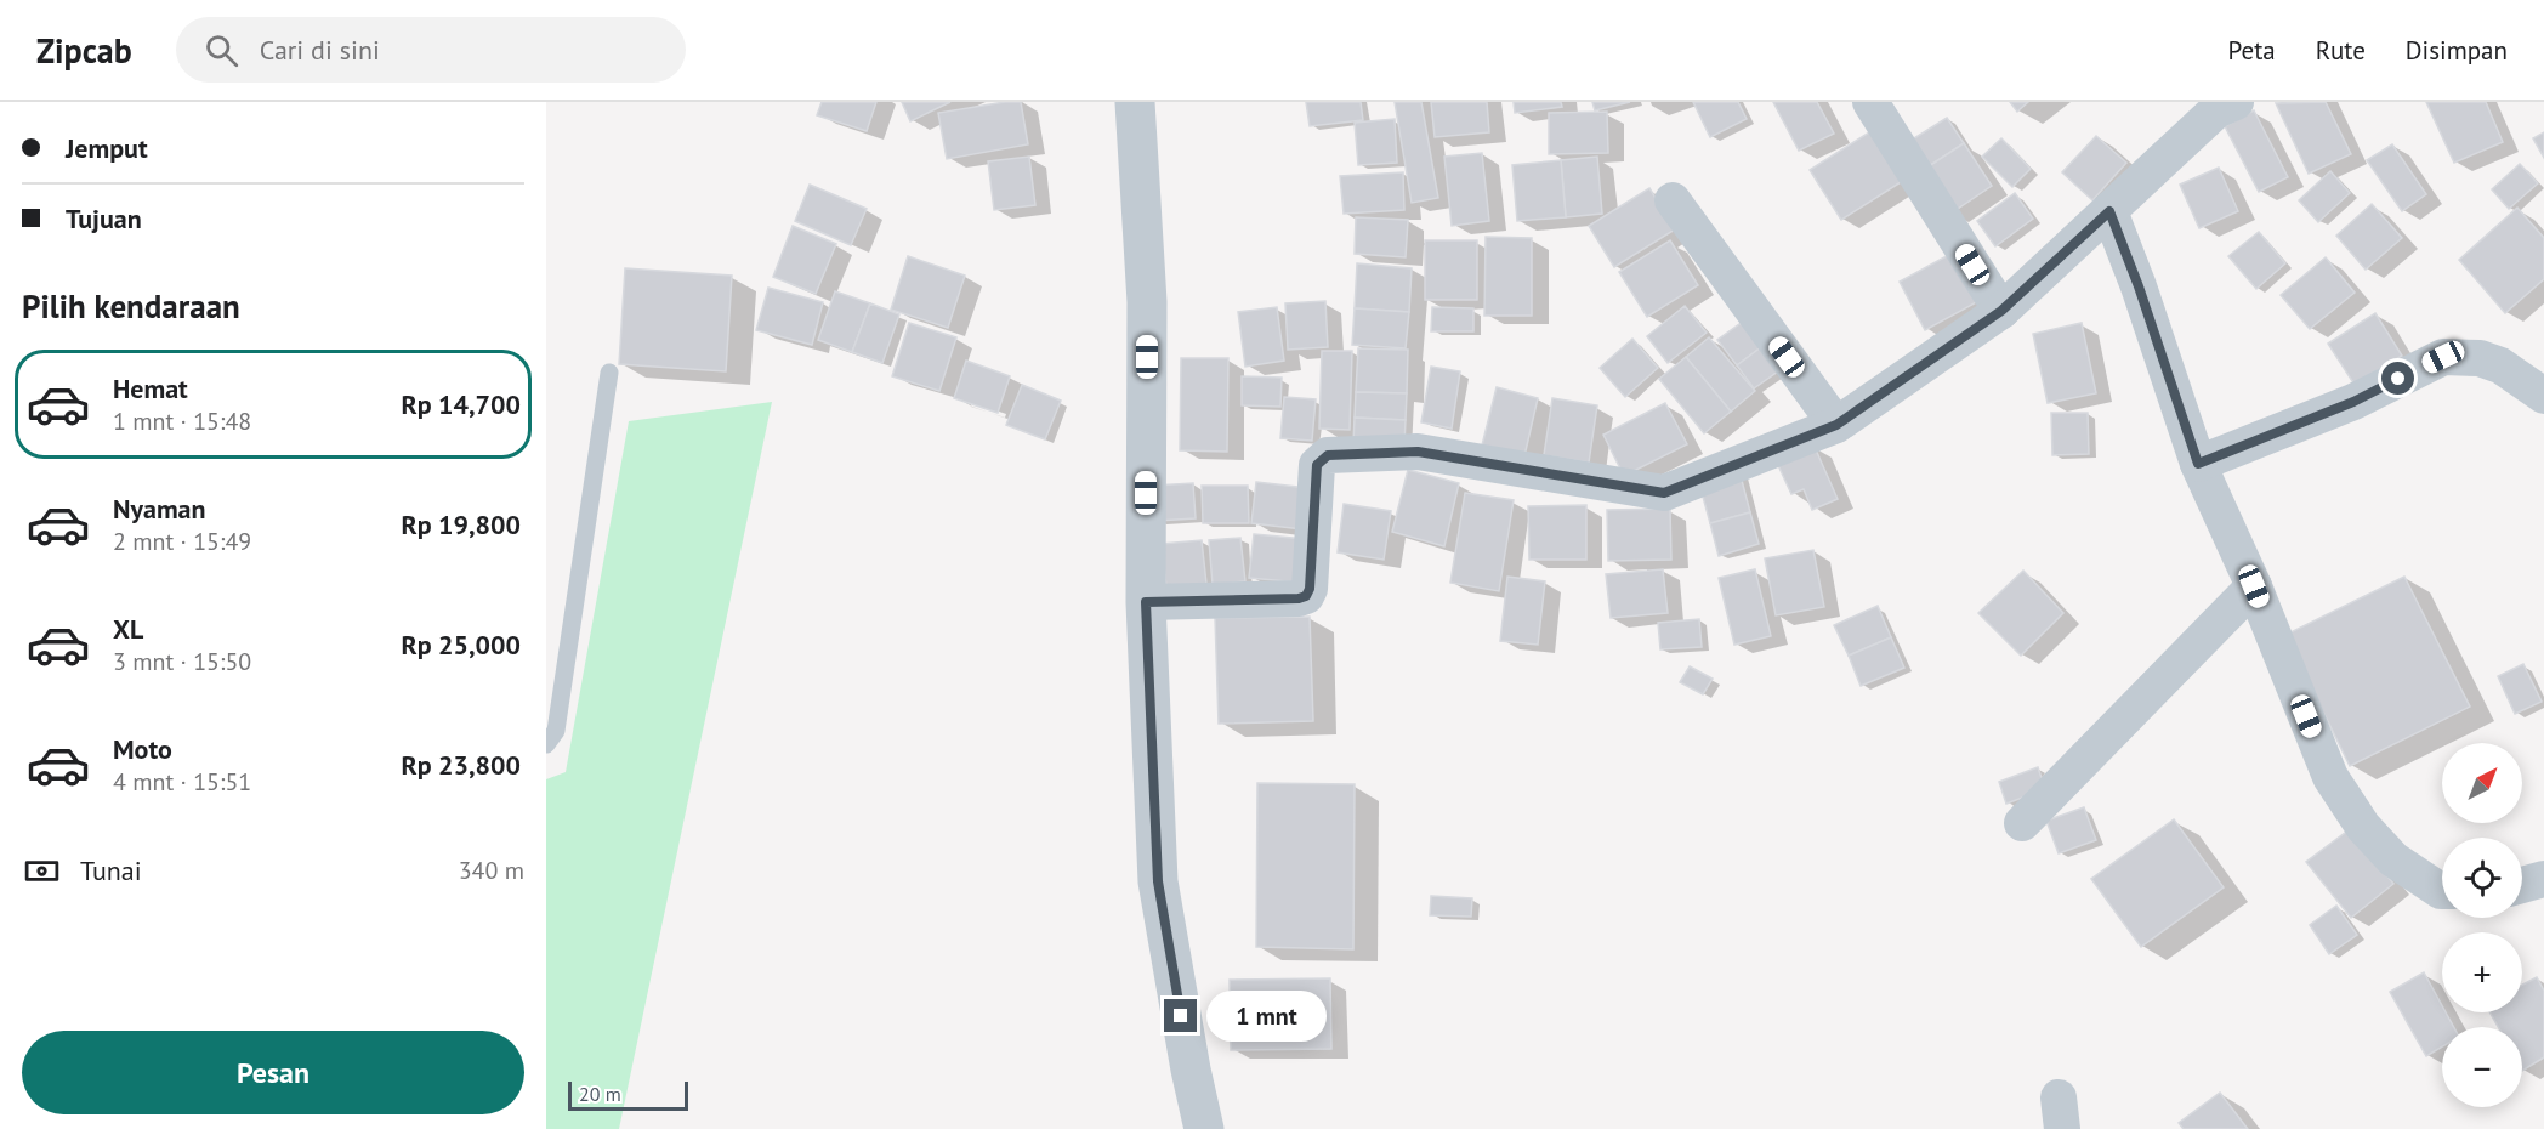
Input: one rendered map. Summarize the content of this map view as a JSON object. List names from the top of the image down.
{
  "scale_bar": "20 m",
  "north": "top right",
  "page": {
    "header": "Zipcab",
    "search": "Cari di sini",
    "nav": ["Peta", "Rute", "Disimpan"],
    "banner": ["Jemput", "Tujuan"],
    "heading": "Pilih kendaraan",
    "list": [
      {
        "name": "Hemat",
        "note": "1 mnt · 15:48",
        "value": "Rp 14,700"
      },
      {
        "name": "Nyaman",
        "note": "2 mnt · 15:49",
        "value": "Rp 19,800"
      },
      {
        "name": "XL",
        "note": "3 mnt · 15:50",
        "value": "Rp 25,000"
      },
      {
        "name": "Moto",
        "note": "4 mnt · 15:51",
        "value": "Rp 23,800"
      }
    ],
    "map_buttons": ["+", "−"],
    "pay": ["Tunai", "340 m"],
    "bubble": "1 mnt",
    "buttons": "Pesan",
    "scale": "20 m"
  }
}
